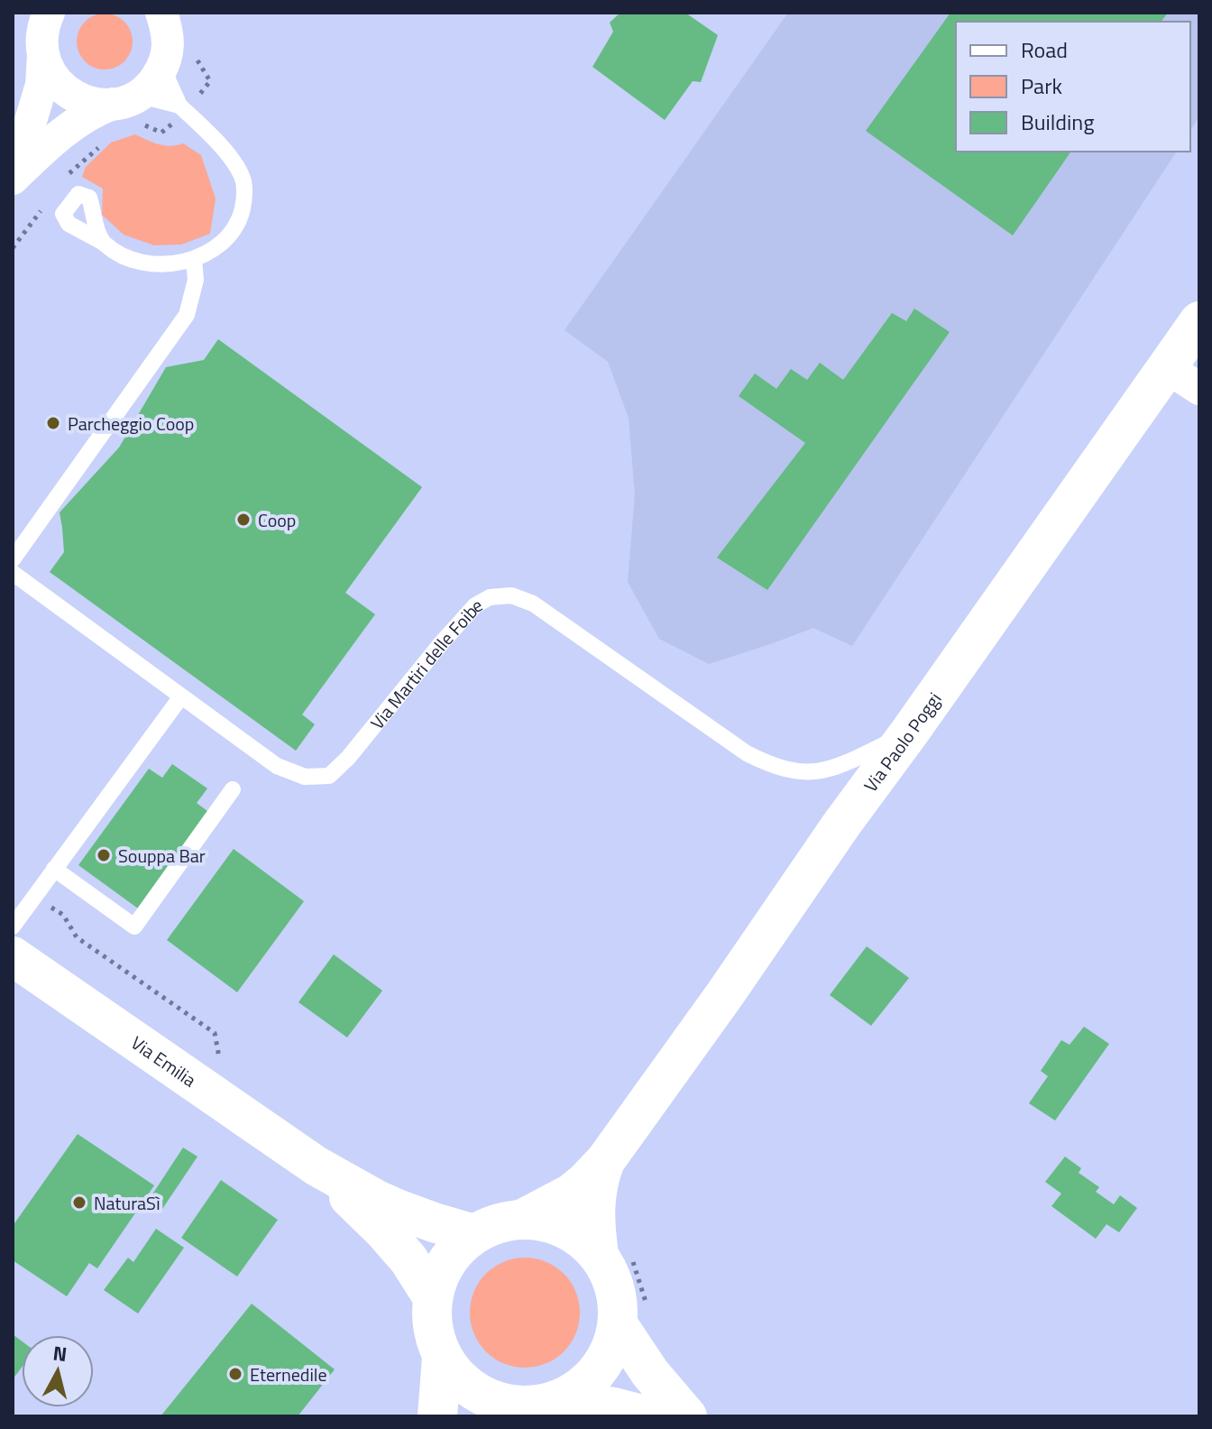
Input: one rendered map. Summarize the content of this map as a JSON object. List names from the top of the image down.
{
  "streets": {
    "main road": ["Via Paolo Poggi", "Via Emilia"],
    "lane": ["Via Martiri delle Foibe"]
  },
  "crossings": [
    ["Via Martiri delle Foibe", "Via Paolo Poggi"],
    ["Via Paolo Poggi", "Via Emilia"]
  ],
  "places": [
    "Parcheggio Coop",
    "Coop",
    "Souppa Bar",
    "NaturaSì",
    "Eternedile"
  ],
  "legend": ["Road", "Park", "Building"],
  "north": "top"
}
